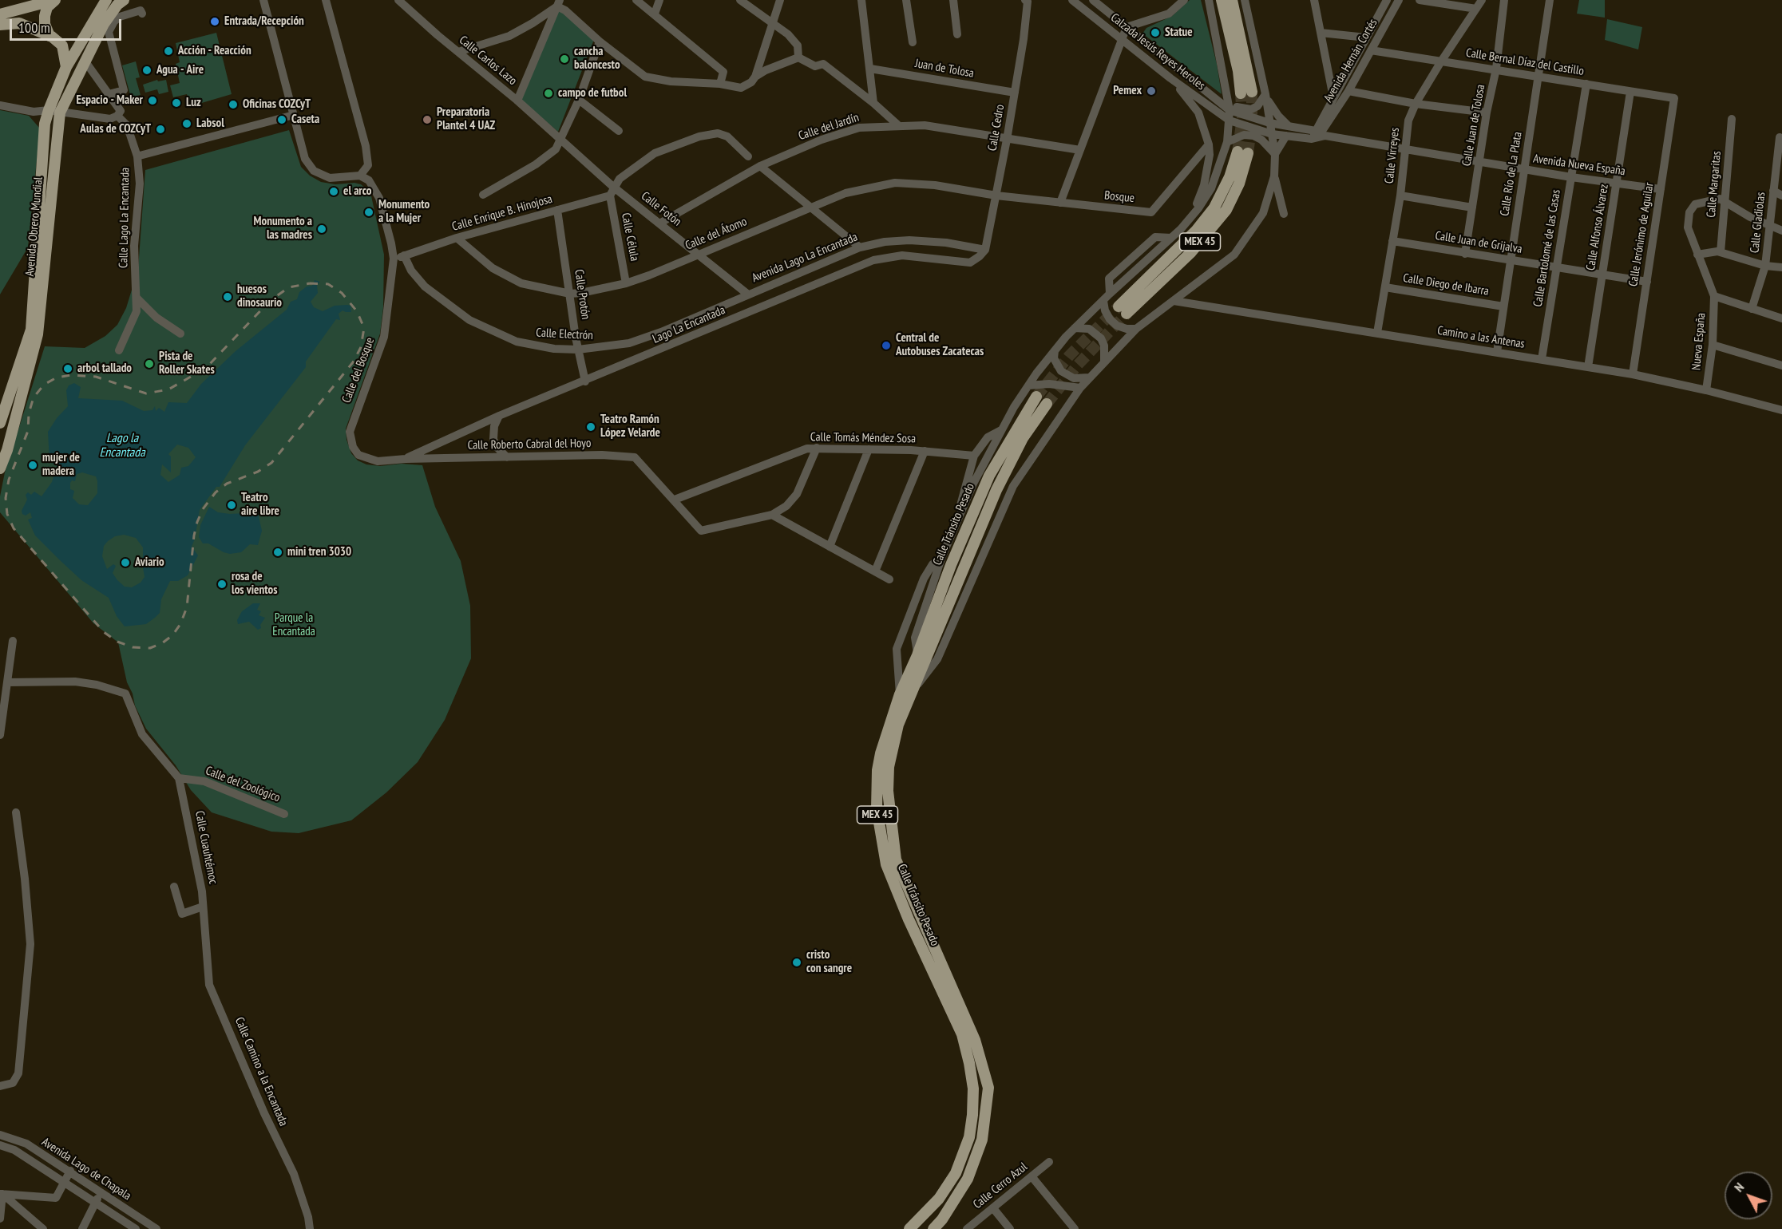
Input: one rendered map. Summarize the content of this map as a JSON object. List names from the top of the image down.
{
  "streets": {
    "main road": ["Avenida Obrero Mundial", "MEX 45", "Calle Tránsito Pesado"],
    "street": [
      "Calzada Jesús Reyes Heroles",
      "Calle Carlos Lazo",
      "Avenida Hernán Cortés",
      "Calle Bernal Díaz del Castillo",
      "Juan de Tolosa",
      "Calle Juan de Tolosa",
      "Calle del Jardín",
      "Calle Cedro",
      "Calle Virreyes",
      "Avenida Nueva España",
      "Calle Río de La Plata",
      "Calle Margaritas",
      "Bosque",
      "Calle Fotón",
      "Calle Enrique B. Hinojosa",
      "Calle Lago La Encantada",
      "Calle Gladiolas",
      "Calle Alfonso Álvarez",
      "Calle del Átomo",
      "Calle Jerónimo de Aguilar",
      "Calle Célula",
      "Calle Juan de Grijalva",
      "Calle Bartolomé de las Casas",
      "Avenida Lago La Encantada",
      "Calle Diego de Ibarra",
      "Calle Protón",
      "Lago La Encantada",
      "Calle Electrón",
      "Camino a las Antenas",
      "Nueva España",
      "Calle del Bosque",
      "Calle Tomás Méndez Sosa",
      "Calle Roberto Cabral del Hoyo",
      "Calle del Zoológico",
      "Calle Cuauhtémoc",
      "Calle Camino a la Encantada",
      "Avenida Lago de Chapala",
      "Calle Cerro Azul"
    ]
  },
  "crossings": [
    ["Calzada Jesús Reyes Heroles", "Avenida Hernán Cortés"],
    ["Calzada Jesús Reyes Heroles", "Avenida Nueva España"],
    ["Calle Carlos Lazo", "Calle Fotón"],
    ["Avenida Hernán Cortés", "Calle Bernal Díaz del Castillo"],
    ["Avenida Hernán Cortés", "Avenida Nueva España"],
    ["Calle Bernal Díaz del Castillo", "Calle Juan de Tolosa"],
    ["Calle Bernal Díaz del Castillo", "Calle Virreyes"],
    ["Calle Bernal Díaz del Castillo", "Calle Río de La Plata"],
    ["Calle Bernal Díaz del Castillo", "Calle Alfonso Álvarez"],
    ["Calle Bernal Díaz del Castillo", "Calle Jerónimo de Aguilar"],
    ["Calle Bernal Díaz del Castillo", "Calle Bartolomé de las Casas"],
    ["Juan de Tolosa", "Calle Cedro"],
    ["Calle Juan de Tolosa", "Avenida Nueva España"],
    ["Calle Juan de Tolosa", "Calle Juan de Grijalva"],
    ["Calle del Jardín", "Calle Cedro"],
    ["Calle del Jardín", "Calle Fotón"],
    ["Calle Cedro", "Bosque"],
    ["Calle Cedro", "Calle del Átomo"],
    ["Calle Cedro", "Avenida Lago La Encantada"],
    ["Calle Cedro", "Lago La Encantada"],
    ["Calle Virreyes", "Avenida Nueva España"],
    ["Calle Virreyes", "Calle Juan de Grijalva"],
    ["Calle Virreyes", "Calle Diego de Ibarra"],
    ["Calle Virreyes", "Camino a las Antenas"],
    ["Avenida Nueva España", "Calle Río de La Plata"],
    ["Avenida Nueva España", "Calle Alfonso Álvarez"],
    ["Avenida Nueva España", "Calle Jerónimo de Aguilar"],
    ["Avenida Nueva España", "Calle Bartolomé de las Casas"],
    ["Calle Río de La Plata", "Calle Juan de Grijalva"],
    ["Calle Río de La Plata", "Calle Diego de Ibarra"],
    ["Calle Río de La Plata", "Camino a las Antenas"],
    ["Bosque", "Calle del Átomo"],
    ["Calle Fotón", "Calle del Átomo"],
    ["Calle Fotón", "Avenida Lago La Encantada"],
    ["Calle Fotón", "Calle Electrón"],
    ["Calle Enrique B. Hinojosa", "Calle del Átomo"],
    ["Calle Enrique B. Hinojosa", "Calle Célula"],
    ["Calle Enrique B. Hinojosa", "Calle Protón"],
    ["Calle Enrique B. Hinojosa", "Calle Electrón"],
    ["Calle Enrique B. Hinojosa", "Calle del Bosque"],
    ["Calle Alfonso Álvarez", "Calle Juan de Grijalva"],
    ["Calle Alfonso Álvarez", "Camino a las Antenas"],
    ["Calle del Átomo", "Calle Célula"],
    ["Calle del Átomo", "Calle Protón"],
    ["Calle Jerónimo de Aguilar", "Calle Juan de Grijalva"],
    ["Calle Jerónimo de Aguilar", "Camino a las Antenas"],
    ["Calle Juan de Grijalva", "Calle Bartolomé de las Casas"],
    ["Calle Bartolomé de las Casas", "Camino a las Antenas"],
    ["Avenida Lago La Encantada", "Lago La Encantada"],
    ["Avenida Lago La Encantada", "Calle Electrón"],
    ["Calle Protón", "Lago La Encantada"],
    ["Calle Protón", "Calle Electrón"],
    ["Lago La Encantada", "Calle del Bosque"],
    ["Lago La Encantada", "Calle Roberto Cabral del Hoyo"],
    ["Camino a las Antenas", "Nueva España"],
    ["Calle del Bosque", "Calle Roberto Cabral del Hoyo"],
    ["Calle Tomás Méndez Sosa", "Calle Roberto Cabral del Hoyo"],
    ["Calle del Zoológico", "Calle Cuauhtémoc"],
    ["Calle Cuauhtémoc", "Calle Camino a la Encantada"]
  ],
  "water": ["Lago la Encantada"],
  "parks": ["Parque la Encantada"],
  "places": [
    "Entrada/Recepción",
    "Statue",
    "Acción - Reacción",
    "cancha baloncesto",
    "Agua - Aire",
    "Pemex",
    "campo de futbol",
    "Espacio - Maker",
    "Luz",
    "Oficinas COZCyT",
    "Caseta",
    "Preparatoria Plantel 4 UAZ",
    "Labsol",
    "Aulas de COZCyT",
    "el arco",
    "Monumento a la Mujer",
    "Monumento a las madres",
    "huesos dinosaurio",
    "Central de Autobuses Zacatecas",
    "Pista de Roller Skates",
    "arbol tallado",
    "Teatro Ramón López Velarde",
    "mujer de madera",
    "Teatro aire libre",
    "mini tren 3030",
    "Aviario",
    "rosa de los vientos",
    "cristo con sangre"
  ],
  "scale_bar": "100 m",
  "north": "top left"
}
